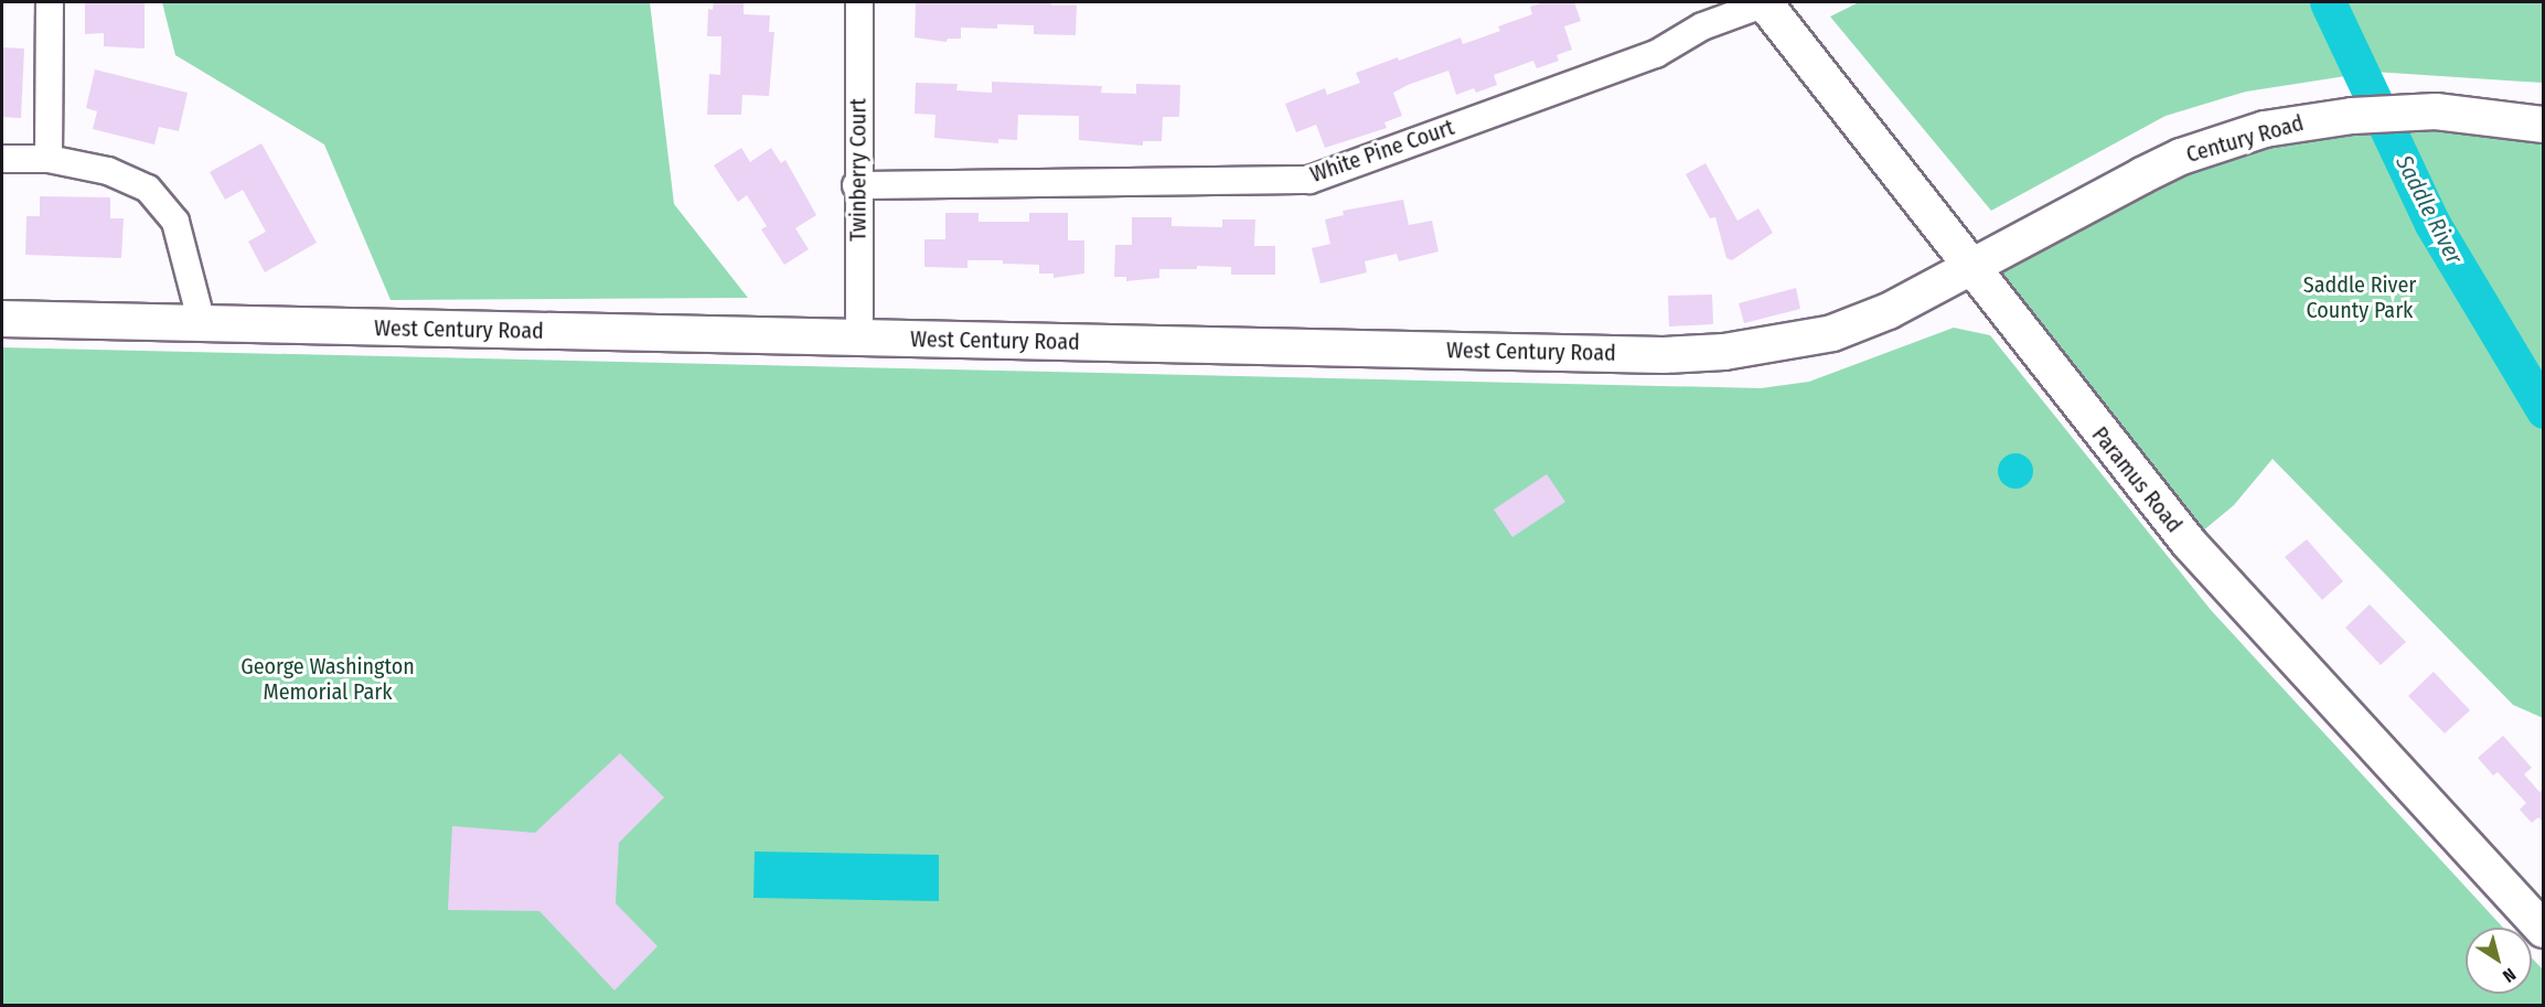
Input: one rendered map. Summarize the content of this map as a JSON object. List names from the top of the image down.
{
  "streets": {
    "main road": ["Century Road", "West Century Road", "Paramus Road"],
    "street": ["White Pine Court", "Twinberry Court"]
  },
  "crossings": [
    ["Century Road", "West Century Road"],
    ["Century Road", "Paramus Road"],
    ["White Pine Court", "Twinberry Court"],
    ["White Pine Court", "Paramus Road"],
    ["Twinberry Court", "West Century Road"],
    ["West Century Road", "Paramus Road"]
  ],
  "water": ["Saddle River"],
  "parks": ["Saddle River County Park", "George Washington Memorial Park"],
  "north": "bottom right"
}
